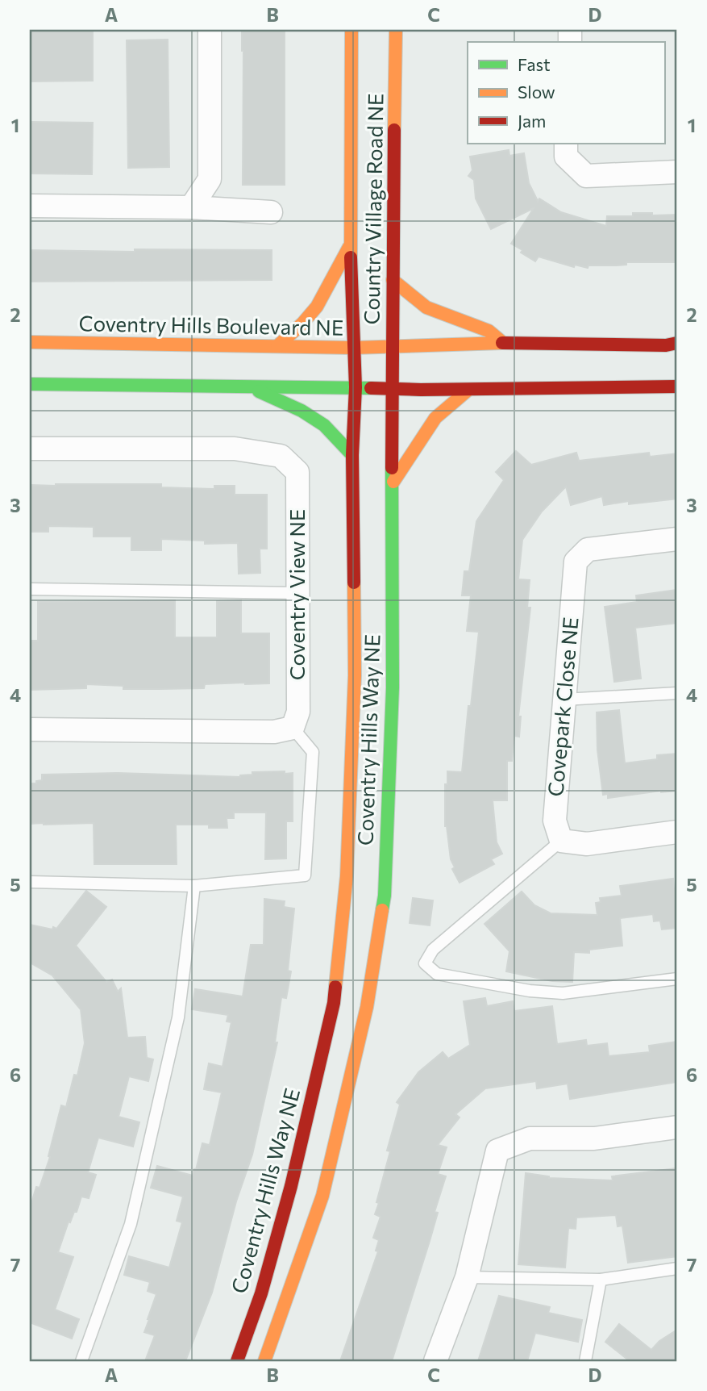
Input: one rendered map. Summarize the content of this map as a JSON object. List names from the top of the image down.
{
  "streets": {
    "street": [
      "Country Village Road NE",
      "Coventry Hills Boulevard NE",
      "Coventry View NE",
      "Covepark Close NE",
      "Coventry Hills Way NE"
    ]
  },
  "crossings": [
    ["Country Village Road NE", "Coventry Hills Boulevard NE"],
    ["Country Village Road NE", "Coventry Hills Way NE"]
  ],
  "legend": ["Fast", "Slow", "Jam"],
  "grid": {
    "columns": [
      "A",
      "B",
      "C",
      "D"
    ],
    "rows": [
      "1",
      "2",
      "3",
      "4",
      "5",
      "6",
      "7"
    ]
  }
}
